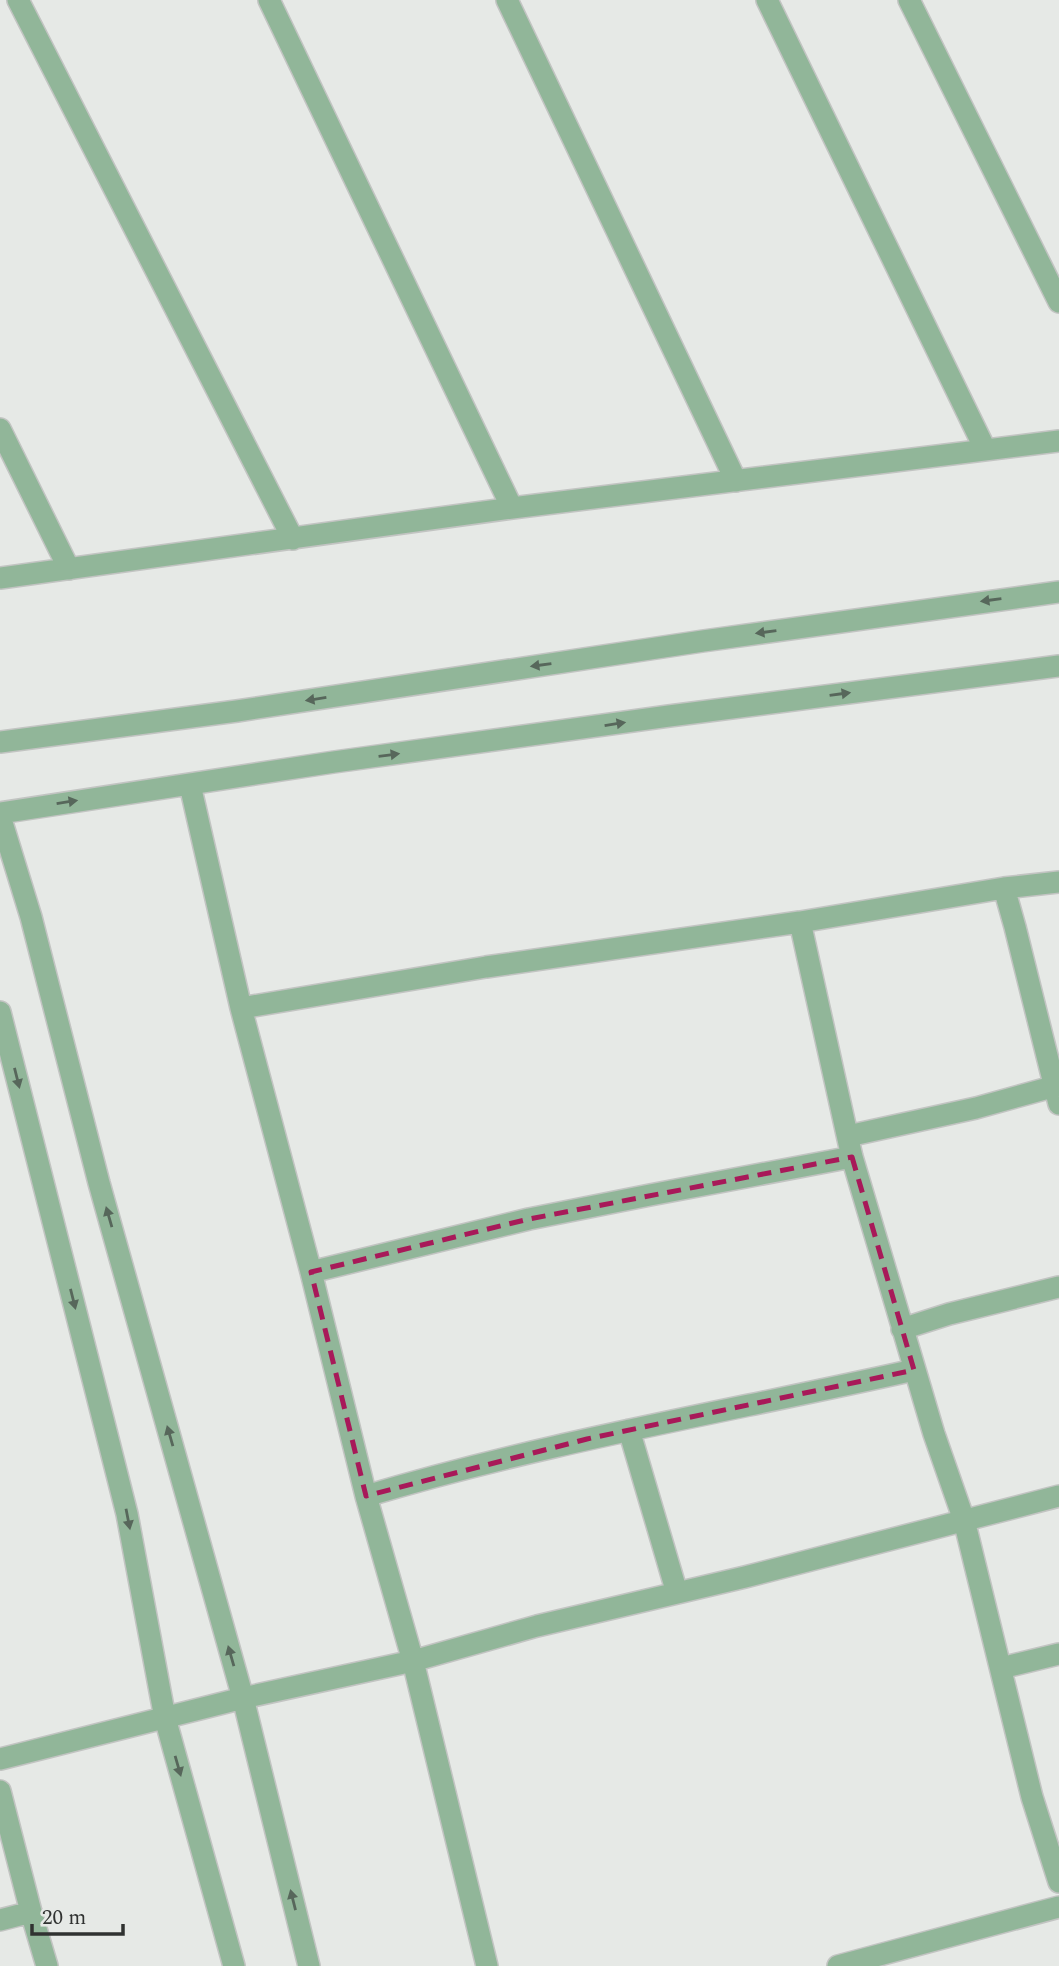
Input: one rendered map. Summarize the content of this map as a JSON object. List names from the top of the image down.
{
  "scale_bar": "20 m"
}
